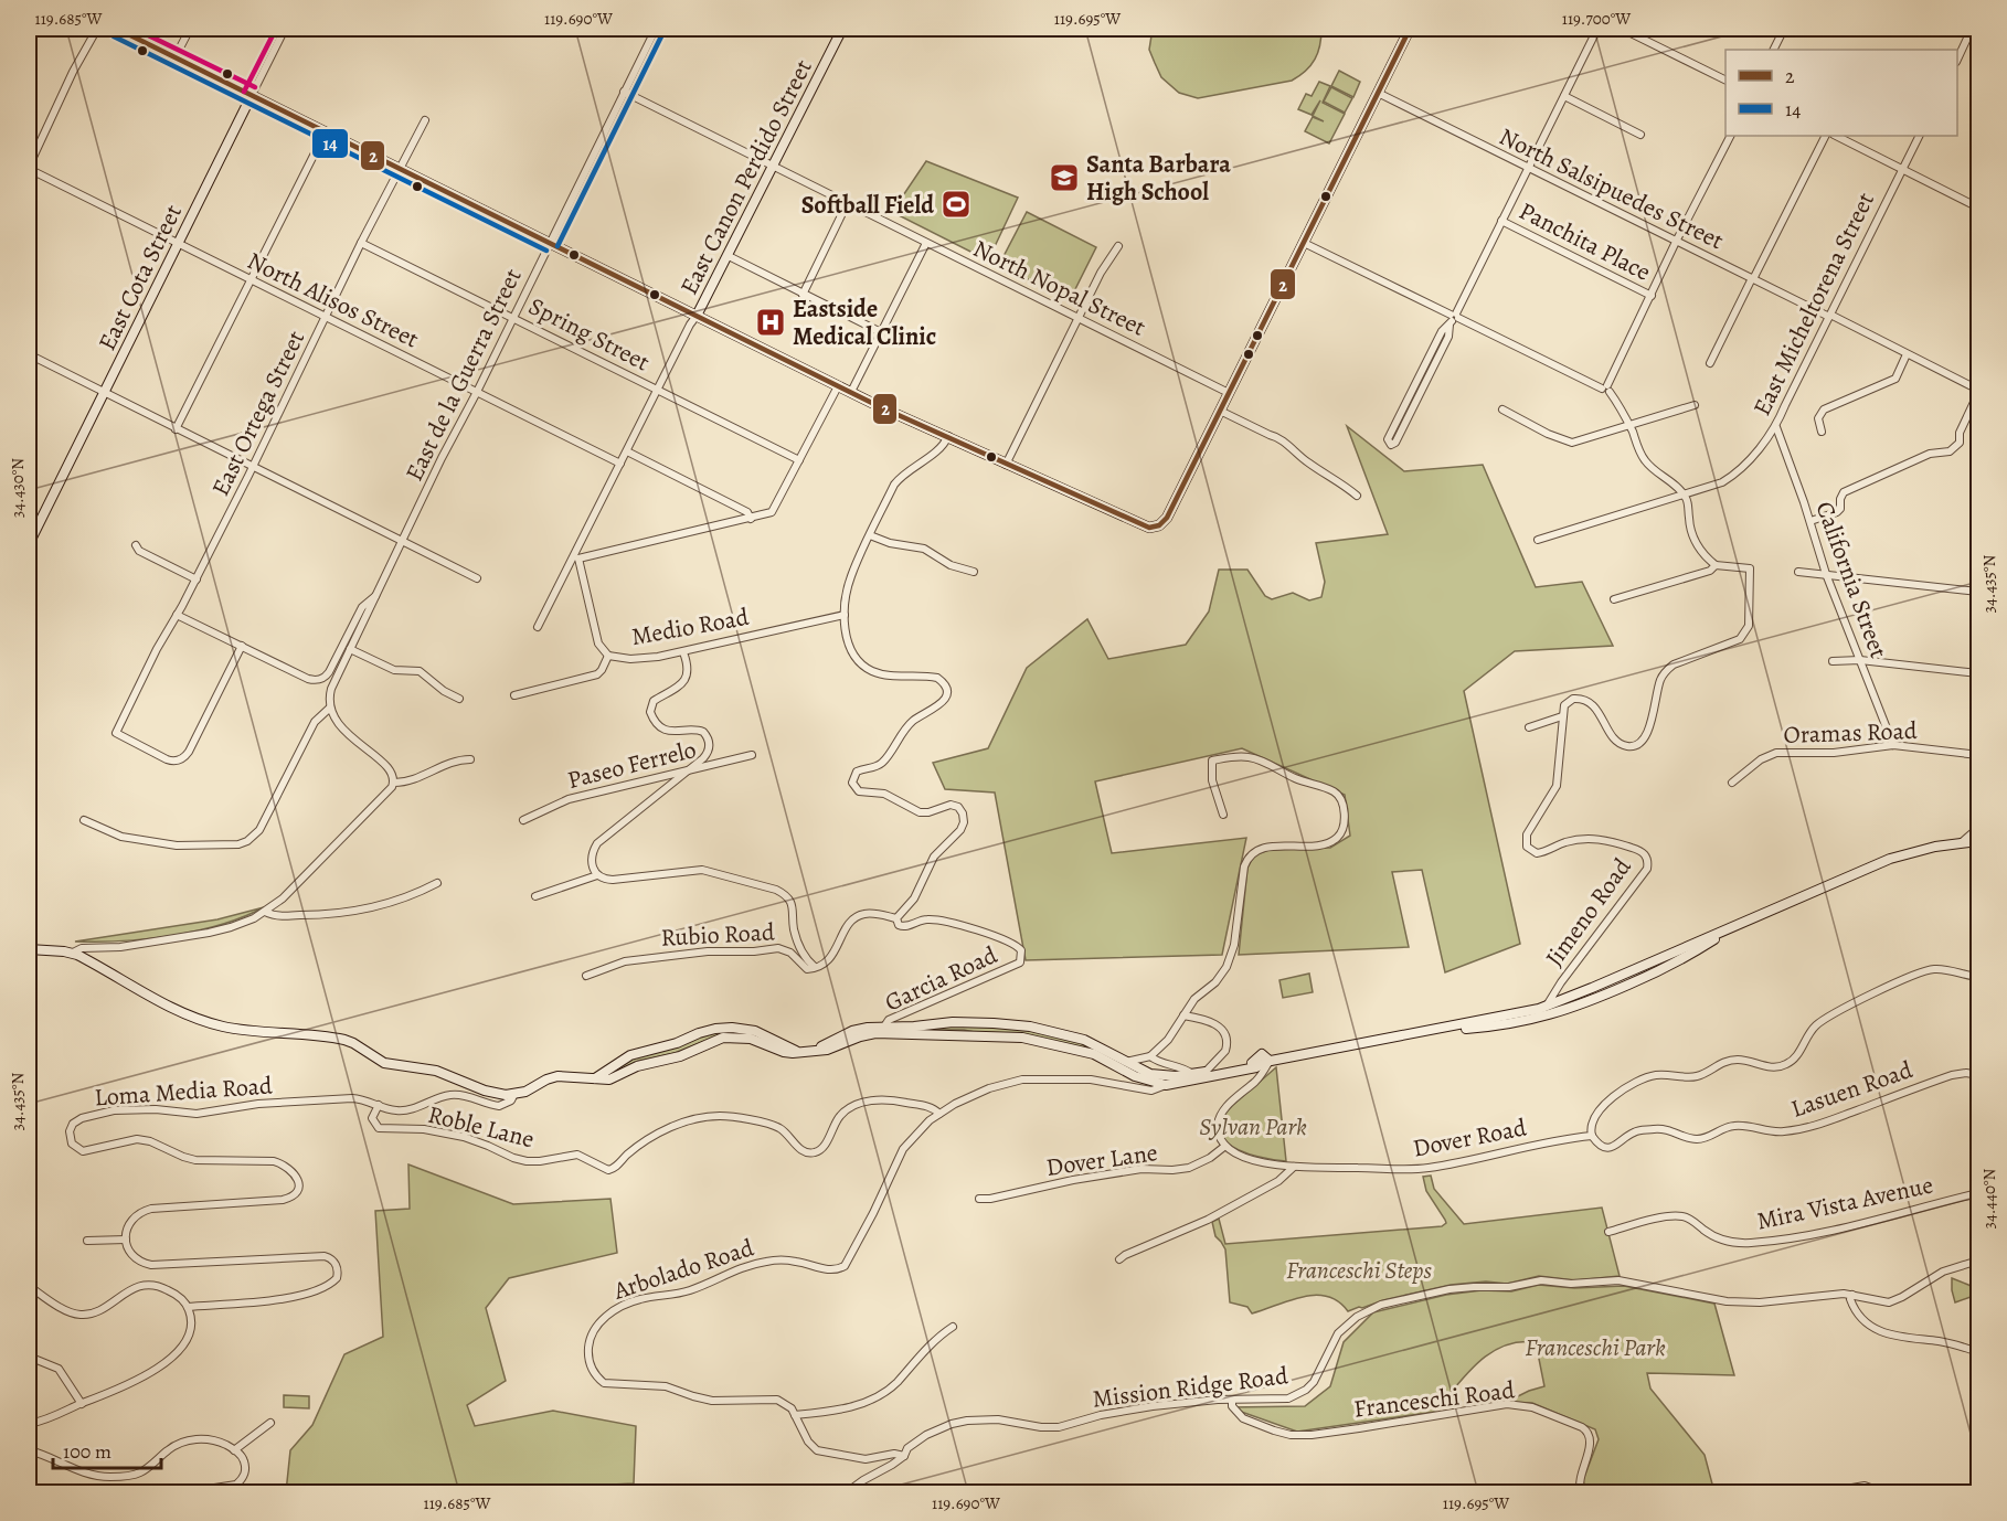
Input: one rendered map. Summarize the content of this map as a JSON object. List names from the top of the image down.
{
  "streets": {
    "street": [
      "East Canon Perdido Street",
      "North Salsipuedes Street",
      "Panchita Place",
      "East Cota Street",
      "North Nopal Street",
      "North Alisos Street",
      "East Micheltorena Street",
      "Spring Street",
      "East de la Guerra Street",
      "East Ortega Street",
      "California Street",
      "Medio Road",
      "Oramas Road",
      "Paseo Ferrelo",
      "Jimeno Road",
      "Rubio Road",
      "Garcia Road",
      "Lasuen Road",
      "Loma Media Road",
      "Roble Lane",
      "Dover Road",
      "Dover Lane",
      "Mira Vista Avenue",
      "Arbolado Road",
      "Mission Ridge Road",
      "Franceschi Road"
    ]
  },
  "crossings": [
    ["East Canon Perdido Street", "North Nopal Street"],
    ["East Canon Perdido Street", "North Alisos Street"],
    ["East Canon Perdido Street", "Spring Street"],
    ["North Salsipuedes Street", "East Micheltorena Street"],
    ["East Cota Street", "North Alisos Street"],
    ["North Nopal Street", "East de la Guerra Street"],
    ["North Alisos Street", "East de la Guerra Street"],
    ["North Alisos Street", "East Ortega Street"],
    ["East Micheltorena Street", "California Street"],
    ["Spring Street", "East de la Guerra Street"],
    ["Spring Street", "East Ortega Street"],
    ["East de la Guerra Street", "East Ortega Street"],
    ["California Street", "Oramas Road"],
    ["Lasuen Road", "Dover Road"],
    ["Loma Media Road", "Roble Lane"],
    ["Roble Lane", "Arbolado Road"],
    ["Dover Road", "Dover Lane"],
    ["Mission Ridge Road", "Franceschi Road"]
  ],
  "parks": ["Sylvan Park", "Franceschi Steps", "Franceschi Park"],
  "places": {
    "school or university": ["Santa Barbara High School"],
    "sports": ["Softball Field"],
    "hospital": ["Eastside Medical Clinic"]
  },
  "lines": ["transit line 2", "transit line 14"],
  "legend": ["2", "14"],
  "scale_bar": "100 m",
  "coordinates": [
    "119.685°W",
    "119.690°W",
    "119.695°W",
    "119.700°W",
    "34.430°N",
    "34.435°N",
    "34.440°N"
  ]
}
